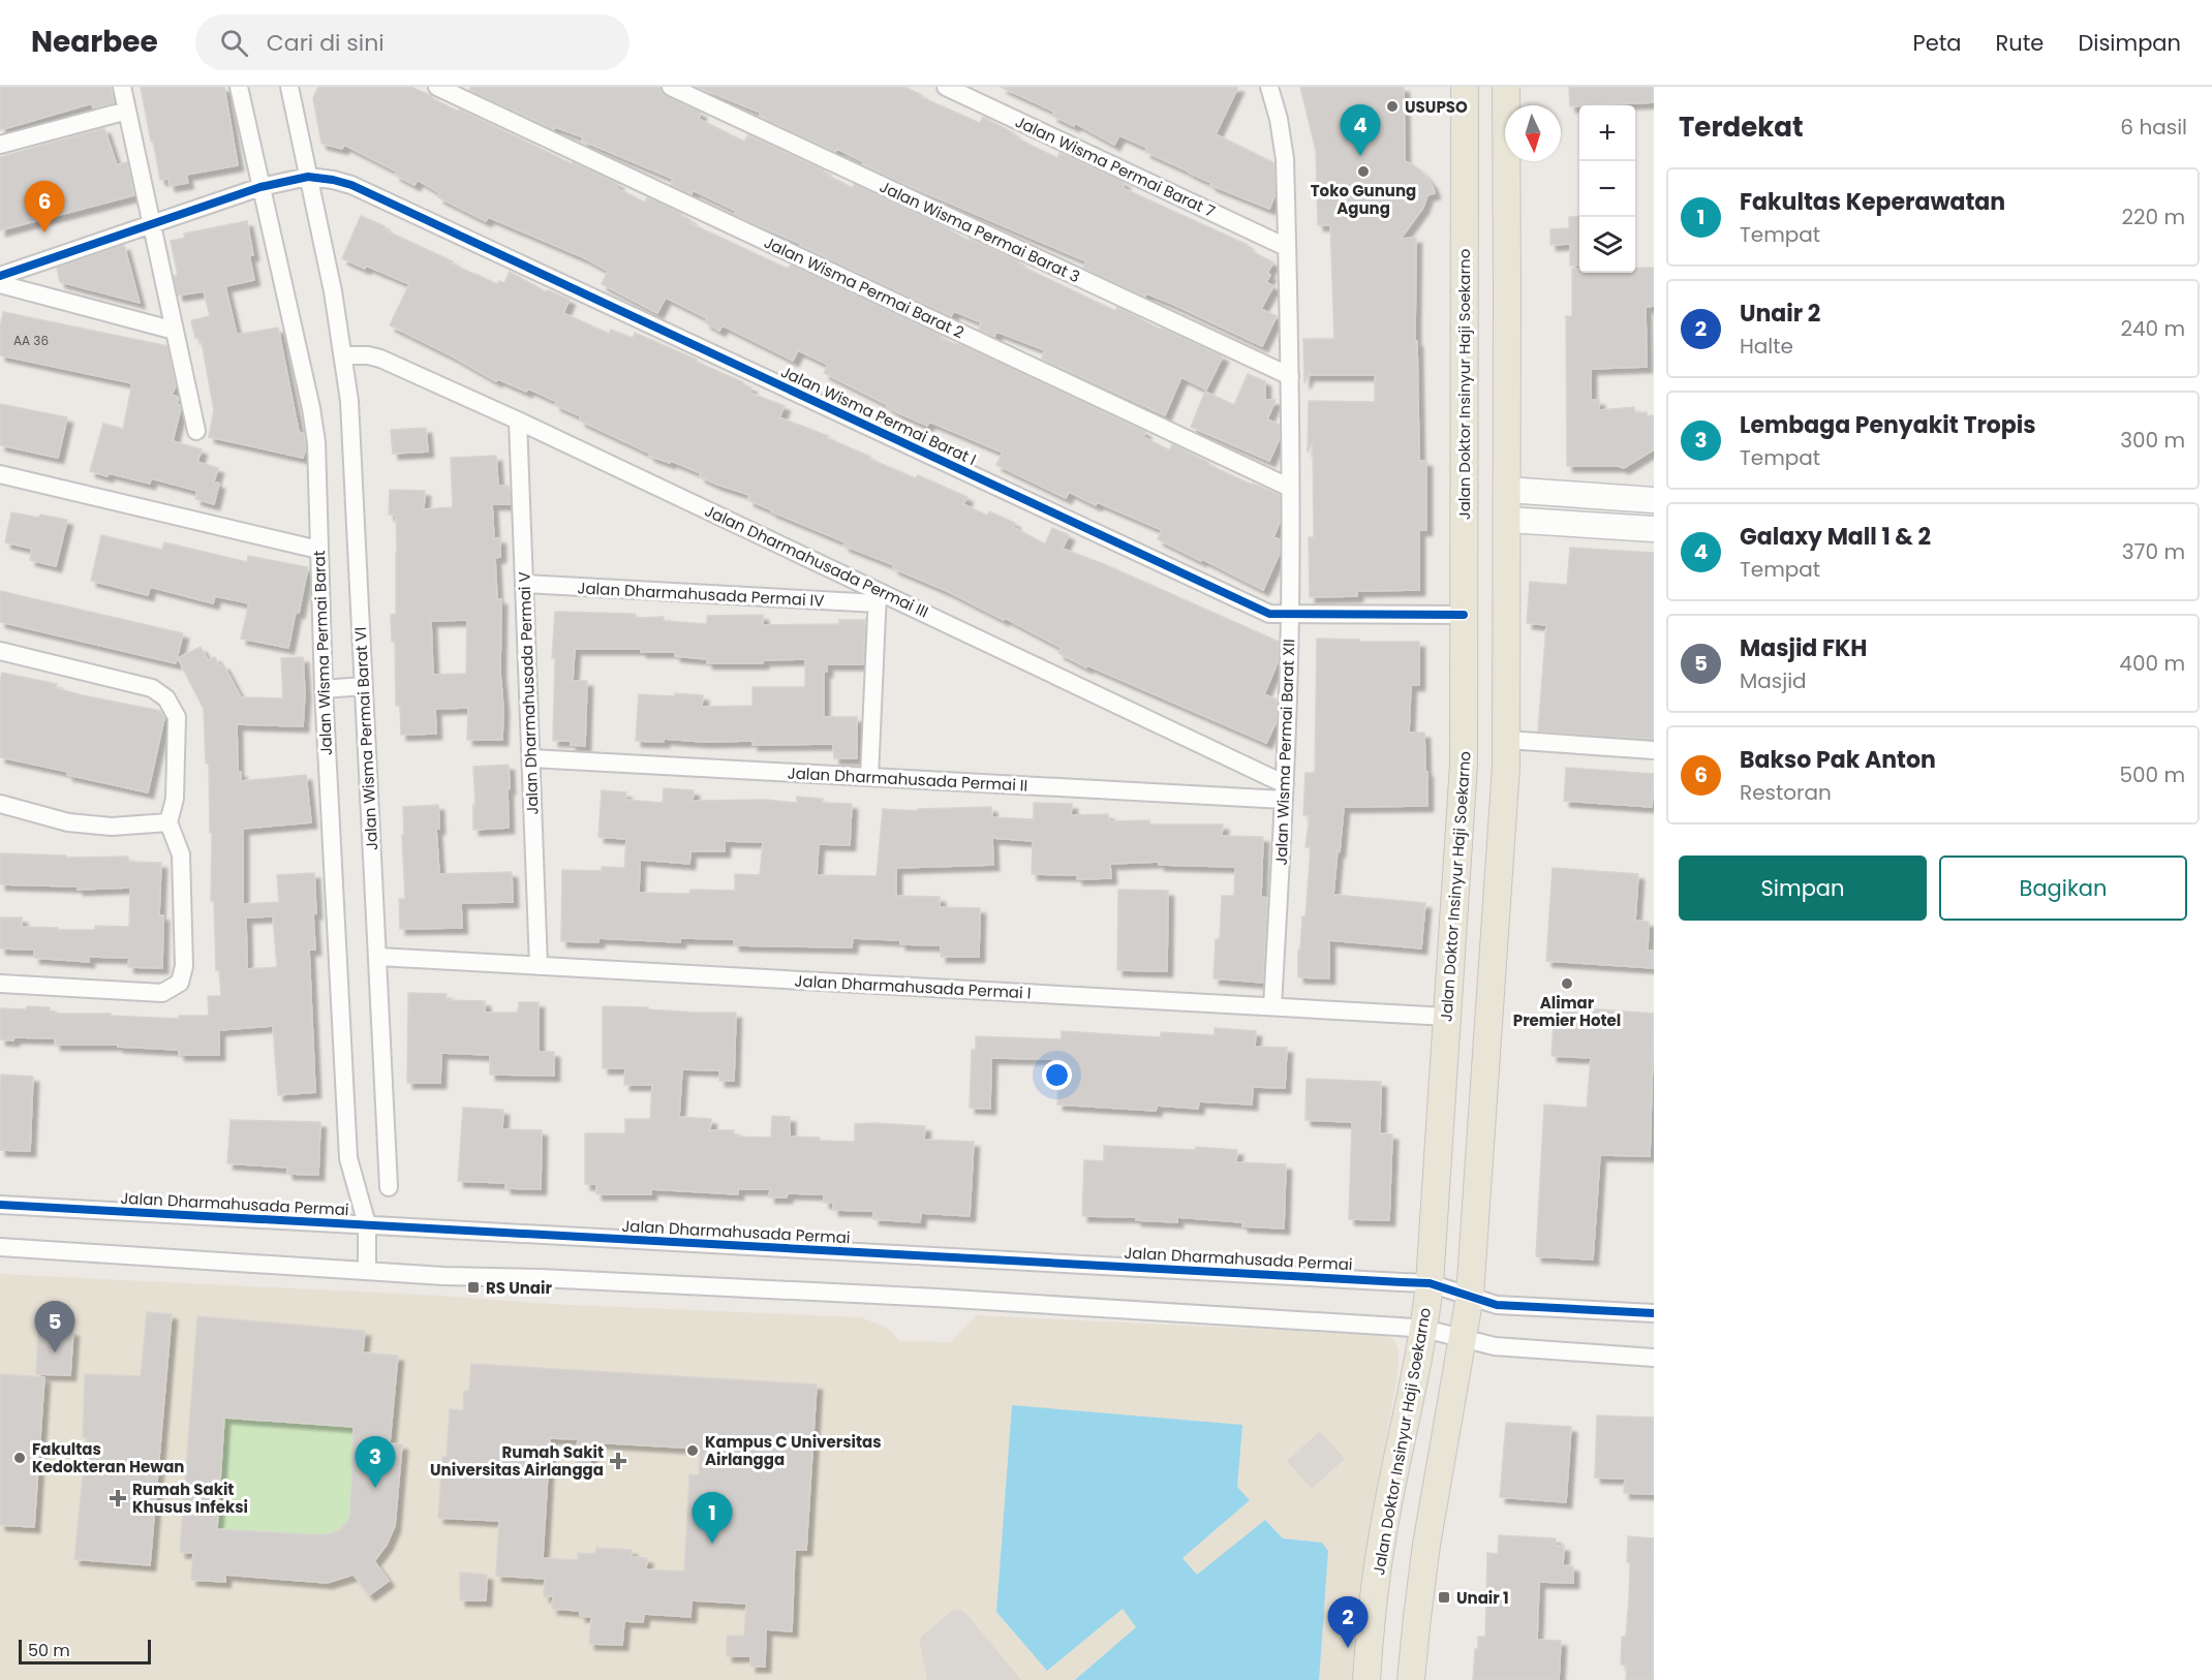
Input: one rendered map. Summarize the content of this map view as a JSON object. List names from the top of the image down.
{
  "streets": {
    "main road": ["Jalan Doktor Insinyur Haji Soekarno"],
    "street": [
      "Jalan Wisma Permai Barat 7",
      "Jalan Wisma Permai Barat 3",
      "Jalan Wisma Permai Barat 2",
      "Jalan Wisma Permai Barat I",
      "Jalan Dharmahusada Permai III",
      "Jalan Dharmahusada Permai IV",
      "Jalan Wisma Permai Barat",
      "Jalan Dharmahusada Permai V",
      "Jalan Wisma Permai Barat VI",
      "Jalan Wisma Permai Barat XII",
      "Jalan Dharmahusada Permai II",
      "Jalan Dharmahusada Permai I",
      "Jalan Dharmahusada Permai"
    ]
  },
  "crossings": [
    ["Jalan Wisma Permai Barat 7", "Jalan Wisma Permai Barat XII"],
    ["Jalan Wisma Permai Barat 3", "Jalan Wisma Permai Barat XII"],
    ["Jalan Wisma Permai Barat 2", "Jalan Wisma Permai Barat XII"],
    ["Jalan Doktor Insinyur Haji Soekarno", "Jalan Wisma Permai Barat I"],
    ["Jalan Doktor Insinyur Haji Soekarno", "Jalan Dharmahusada Permai I"],
    ["Jalan Doktor Insinyur Haji Soekarno", "Jalan Dharmahusada Permai"],
    ["Jalan Wisma Permai Barat I", "Jalan Wisma Permai Barat VI"],
    ["Jalan Wisma Permai Barat I", "Jalan Wisma Permai Barat XII"],
    ["Jalan Dharmahusada Permai III", "Jalan Dharmahusada Permai IV"],
    ["Jalan Dharmahusada Permai III", "Jalan Dharmahusada Permai V"],
    ["Jalan Dharmahusada Permai III", "Jalan Wisma Permai Barat VI"],
    ["Jalan Dharmahusada Permai III", "Jalan Wisma Permai Barat XII"],
    ["Jalan Dharmahusada Permai III", "Jalan Dharmahusada Permai II"],
    ["Jalan Dharmahusada Permai IV", "Jalan Dharmahusada Permai V"],
    ["Jalan Wisma Permai Barat", "Jalan Dharmahusada Permai"],
    ["Jalan Dharmahusada Permai V", "Jalan Dharmahusada Permai II"],
    ["Jalan Dharmahusada Permai V", "Jalan Dharmahusada Permai I"],
    ["Jalan Wisma Permai Barat VI", "Jalan Dharmahusada Permai I"],
    ["Jalan Wisma Permai Barat XII", "Jalan Dharmahusada Permai II"],
    ["Jalan Wisma Permai Barat XII", "Jalan Dharmahusada Permai I"]
  ],
  "places": {
    "other": [
      "USUPSO",
      "Toko Gunung Agung",
      "Alimar Premier Hotel",
      "Kampus C Universitas Airlangga",
      "Fakultas Kedokteran Hewan"
    ],
    "transit": ["RS Unair", "Unair 1"],
    "health": ["Rumah Sakit Universitas Airlangga", "Rumah Sakit Khusus Infeksi"]
  },
  "house_numbers": ["AA 36"],
  "scale_bar": "50 m",
  "north": "bottom",
  "page": {
    "header": "Nearbee",
    "search": "Cari di sini",
    "nav": ["Peta", "Rute", "Disimpan"],
    "heading": ["Terdekat", "6 hasil"],
    "pins": [
      "4",
      "6",
      "5",
      "3",
      "1",
      "2"
    ],
    "map_buttons": ["+", "−"],
    "list": [
      {
        "mark": "1",
        "name": "Fakultas Keperawatan",
        "note": "Tempat",
        "value": "220 m"
      },
      {
        "mark": "2",
        "name": "Unair 2",
        "note": "Halte",
        "value": "240 m"
      },
      {
        "mark": "3",
        "name": "Lembaga Penyakit Tropis",
        "note": "Tempat",
        "value": "300 m"
      },
      {
        "mark": "4",
        "name": "Galaxy Mall 1 & 2",
        "note": "Tempat",
        "value": "370 m"
      },
      {
        "mark": "5",
        "name": "Masjid FKH",
        "note": "Masjid",
        "value": "400 m"
      },
      {
        "mark": "6",
        "name": "Bakso Pak Anton",
        "note": "Restoran",
        "value": "500 m"
      }
    ],
    "buttons": ["Simpan", "Bagikan"],
    "scale": "50 m"
  }
}
